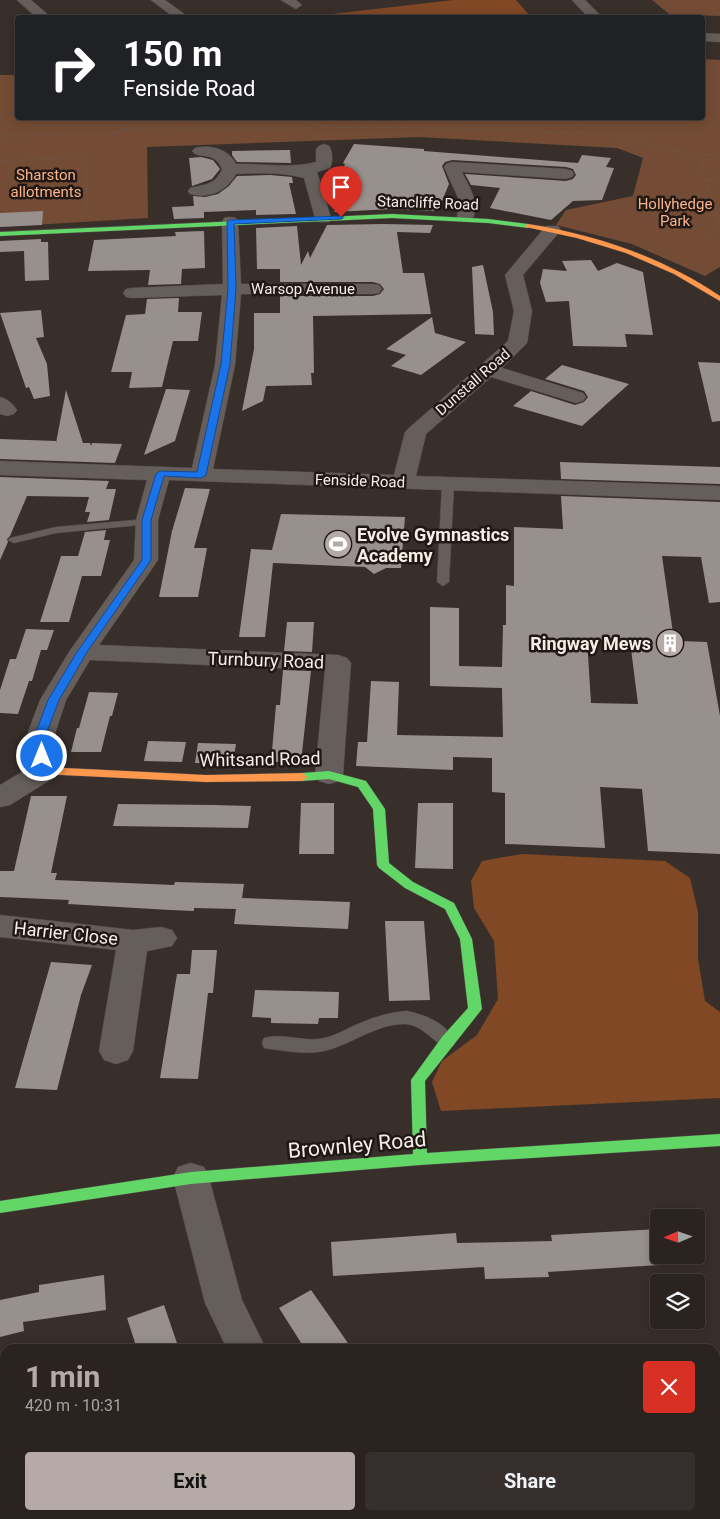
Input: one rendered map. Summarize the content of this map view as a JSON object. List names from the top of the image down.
{
  "streets": {
    "street": [
      "Stancliffe Road",
      "Warsop Avenue",
      "Dunstall Road",
      "Fenside Road",
      "Turnbury Road",
      "Whitsand Road",
      "Harrier Close",
      "Brownley Road"
    ]
  },
  "crossings": [
    ["Stancliffe Road", "Dunstall Road"],
    ["Dunstall Road", "Fenside Road"],
    ["Turnbury Road", "Whitsand Road"],
    ["Whitsand Road", "Brownley Road"]
  ],
  "parks": ["Sharston allotments", "Hollyhedge Park"],
  "places": {
    "sports": ["Evolve Gymnastics Academy"],
    "building": ["Ringway Mews"]
  },
  "north": "left",
  "page": {
    "turn": ["150 m", "Fenside Road"],
    "heading": ["1 min", "420 m · 10:31"],
    "buttons": ["Exit", "Share"]
  }
}
